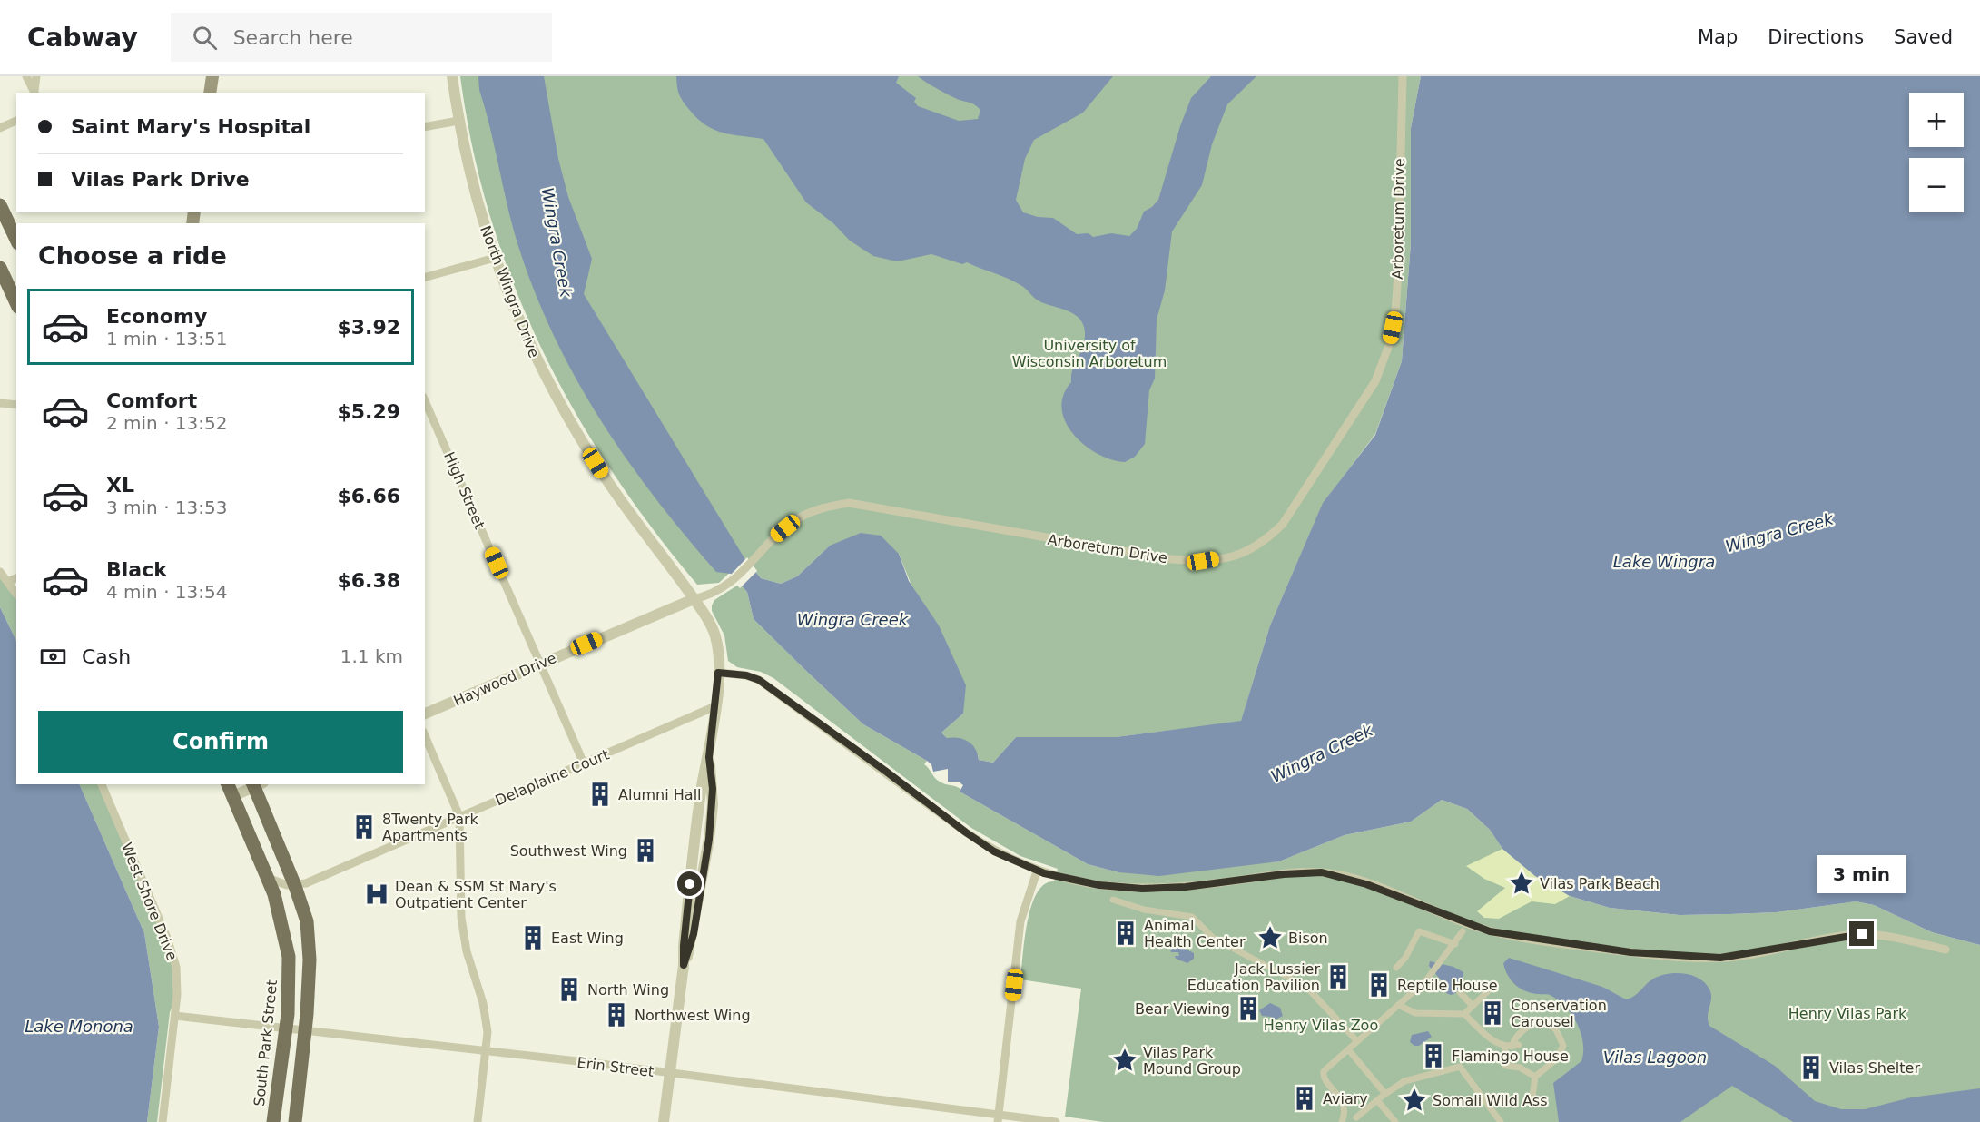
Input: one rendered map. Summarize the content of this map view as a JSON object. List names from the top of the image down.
{
  "streets": {
    "main road": ["South Park Street"],
    "street": [
      "Arboretum Drive",
      "North Wingra Drive",
      "High Street",
      "Haywood Drive",
      "Delaplaine Court",
      "West Shore Drive",
      "Erin Street"
    ]
  },
  "crossings": [
    ["Arboretum Drive", "Haywood Drive"],
    ["North Wingra Drive", "Haywood Drive"],
    ["North Wingra Drive", "Delaplaine Court"],
    ["North Wingra Drive", "Erin Street"],
    ["High Street", "Haywood Drive"],
    ["High Street", "Delaplaine Court"],
    ["West Shore Drive", "Erin Street"],
    ["South Park Street", "Erin Street"]
  ],
  "water": [
    "Wingra Creek",
    "Lake Wingra",
    "Lake Monona",
    "Vilas Lagoon"
  ],
  "parks": ["University of Wisconsin Arboretum", "Henry Vilas Park", "Henry Vilas Zoo"],
  "places": {
    "building": [
      "Alumni Hall",
      "8Twenty Park Apartments",
      "Southwest Wing",
      "Animal Health Center",
      "East Wing",
      "Jack Lussier Education Pavilion",
      "Reptile House",
      "North Wing",
      "Bear Viewing",
      "Conservation Carousel",
      "Northwest Wing",
      "Flamingo House",
      "Vilas Shelter",
      "Aviary"
    ],
    "place": [
      "Vilas Park Beach",
      "Bison",
      "Vilas Park Mound Group",
      "Somali Wild Ass"
    ],
    "hospital": ["Dean & SSM St Mary's Outpatient Center"]
  },
  "page": {
    "header": "Cabway",
    "search": "Search here",
    "nav": ["Map", "Directions", "Saved"],
    "map_buttons": ["+", "−"],
    "banner": ["Saint Mary's Hospital", "Vilas Park Drive"],
    "heading": "Choose a ride",
    "list": [
      {
        "name": "Economy",
        "note": "1 min · 13:51",
        "value": "$3.92"
      },
      {
        "name": "Comfort",
        "note": "2 min · 13:52",
        "value": "$5.29"
      },
      {
        "name": "XL",
        "note": "3 min · 13:53",
        "value": "$6.66"
      },
      {
        "name": "Black",
        "note": "4 min · 13:54",
        "value": "$6.38"
      }
    ],
    "pay": ["Cash", "1.1 km"],
    "buttons": "Confirm",
    "bubble": "3 min"
  }
}
